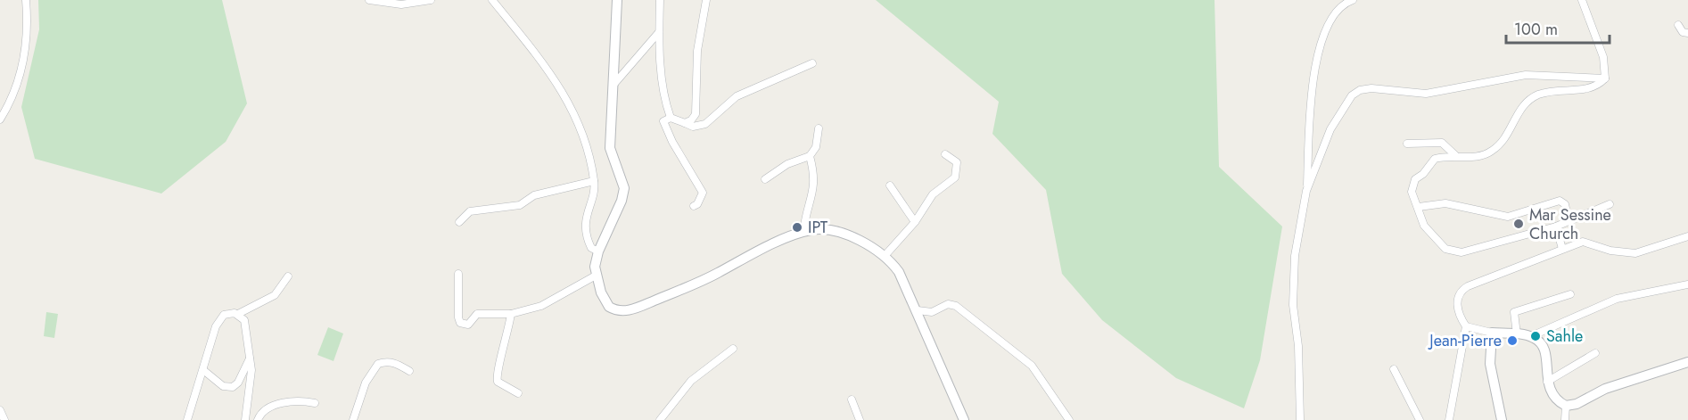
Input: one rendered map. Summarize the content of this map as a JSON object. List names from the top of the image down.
{
  "places": [
    "Mar Sessine Church",
    "IPT",
    "Sahle",
    "Jean-Pierre"
  ],
  "scale_bar": "100 m"
}
